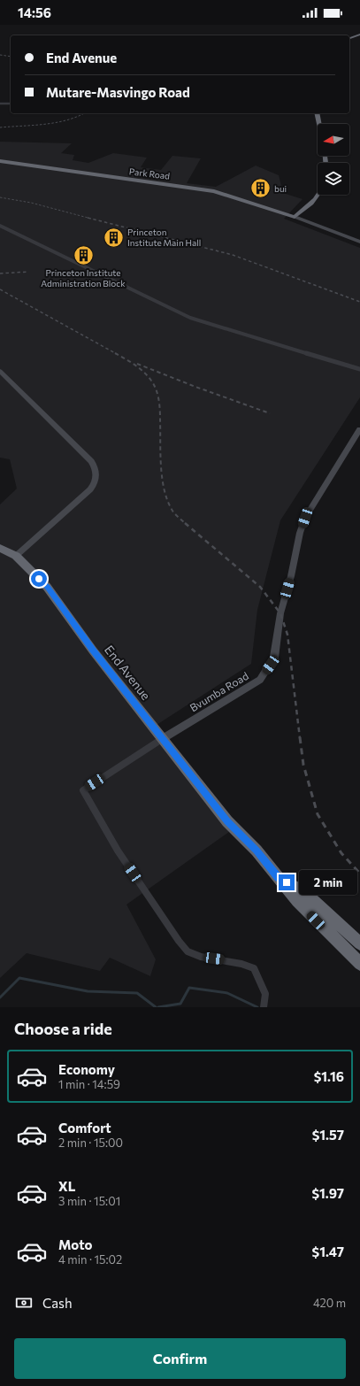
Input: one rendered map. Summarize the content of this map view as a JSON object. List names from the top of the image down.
{
  "streets": {
    "highway": ["Park Road", "End Avenue"],
    "street": ["Bvumba Road"]
  },
  "crossings": [
    ["End Avenue", "Bvumba Road"]
  ],
  "places": {
    "building": ["bui", "Princeton Institute Main Hall", "Princeton Institute Administration Block"]
  },
  "north": "left",
  "page": {
    "status": "14:56",
    "banner": ["End Avenue", "Mutare-Masvingo Road"],
    "bubble": "2 min",
    "heading": "Choose a ride",
    "list": [
      {
        "name": "Economy",
        "note": "1 min · 14:59",
        "value": "$1.16"
      },
      {
        "name": "Comfort",
        "note": "2 min · 15:00",
        "value": "$1.57"
      },
      {
        "name": "XL",
        "note": "3 min · 15:01",
        "value": "$1.97"
      },
      {
        "name": "Moto",
        "note": "4 min · 15:02",
        "value": "$1.47"
      }
    ],
    "pay": ["Cash", "420 m"],
    "buttons": "Confirm"
  }
}
